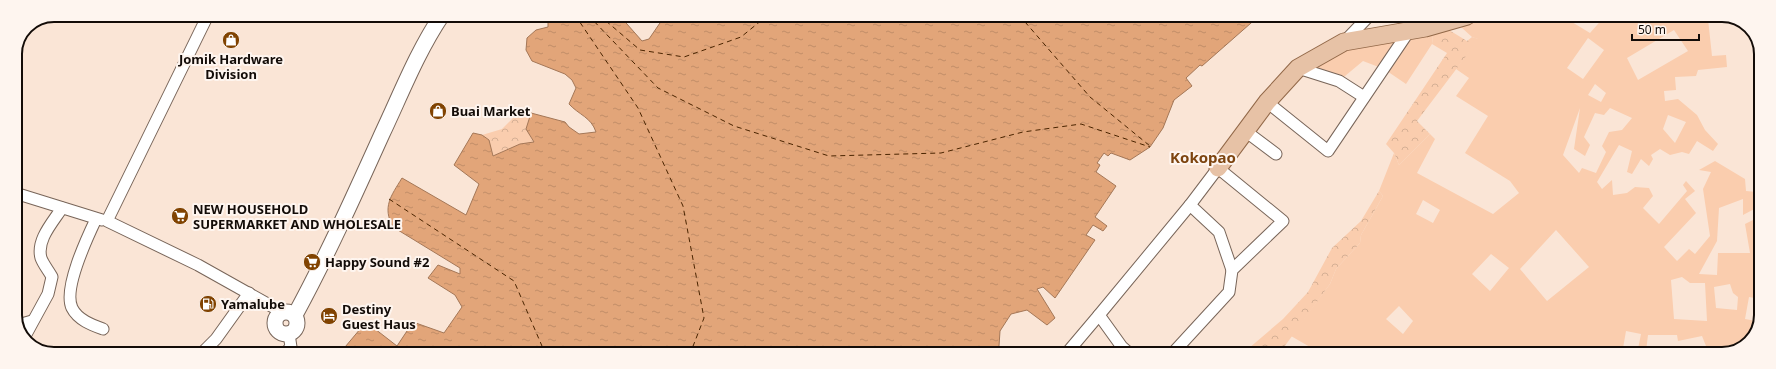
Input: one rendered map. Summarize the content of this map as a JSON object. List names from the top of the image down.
{
  "districts": ["Kokopao"],
  "places": {
    "shop": ["Jomik Hardware Division", "Buai Market"],
    "supermarket": ["NEW HOUSEHOLD SUPERMARKET AND WHOLESALE", "Happy Sound #2"],
    "fuel station": ["Yamalube"],
    "hotel": ["Destiny Guest Haus"]
  },
  "scale_bar": "50 m"
}
